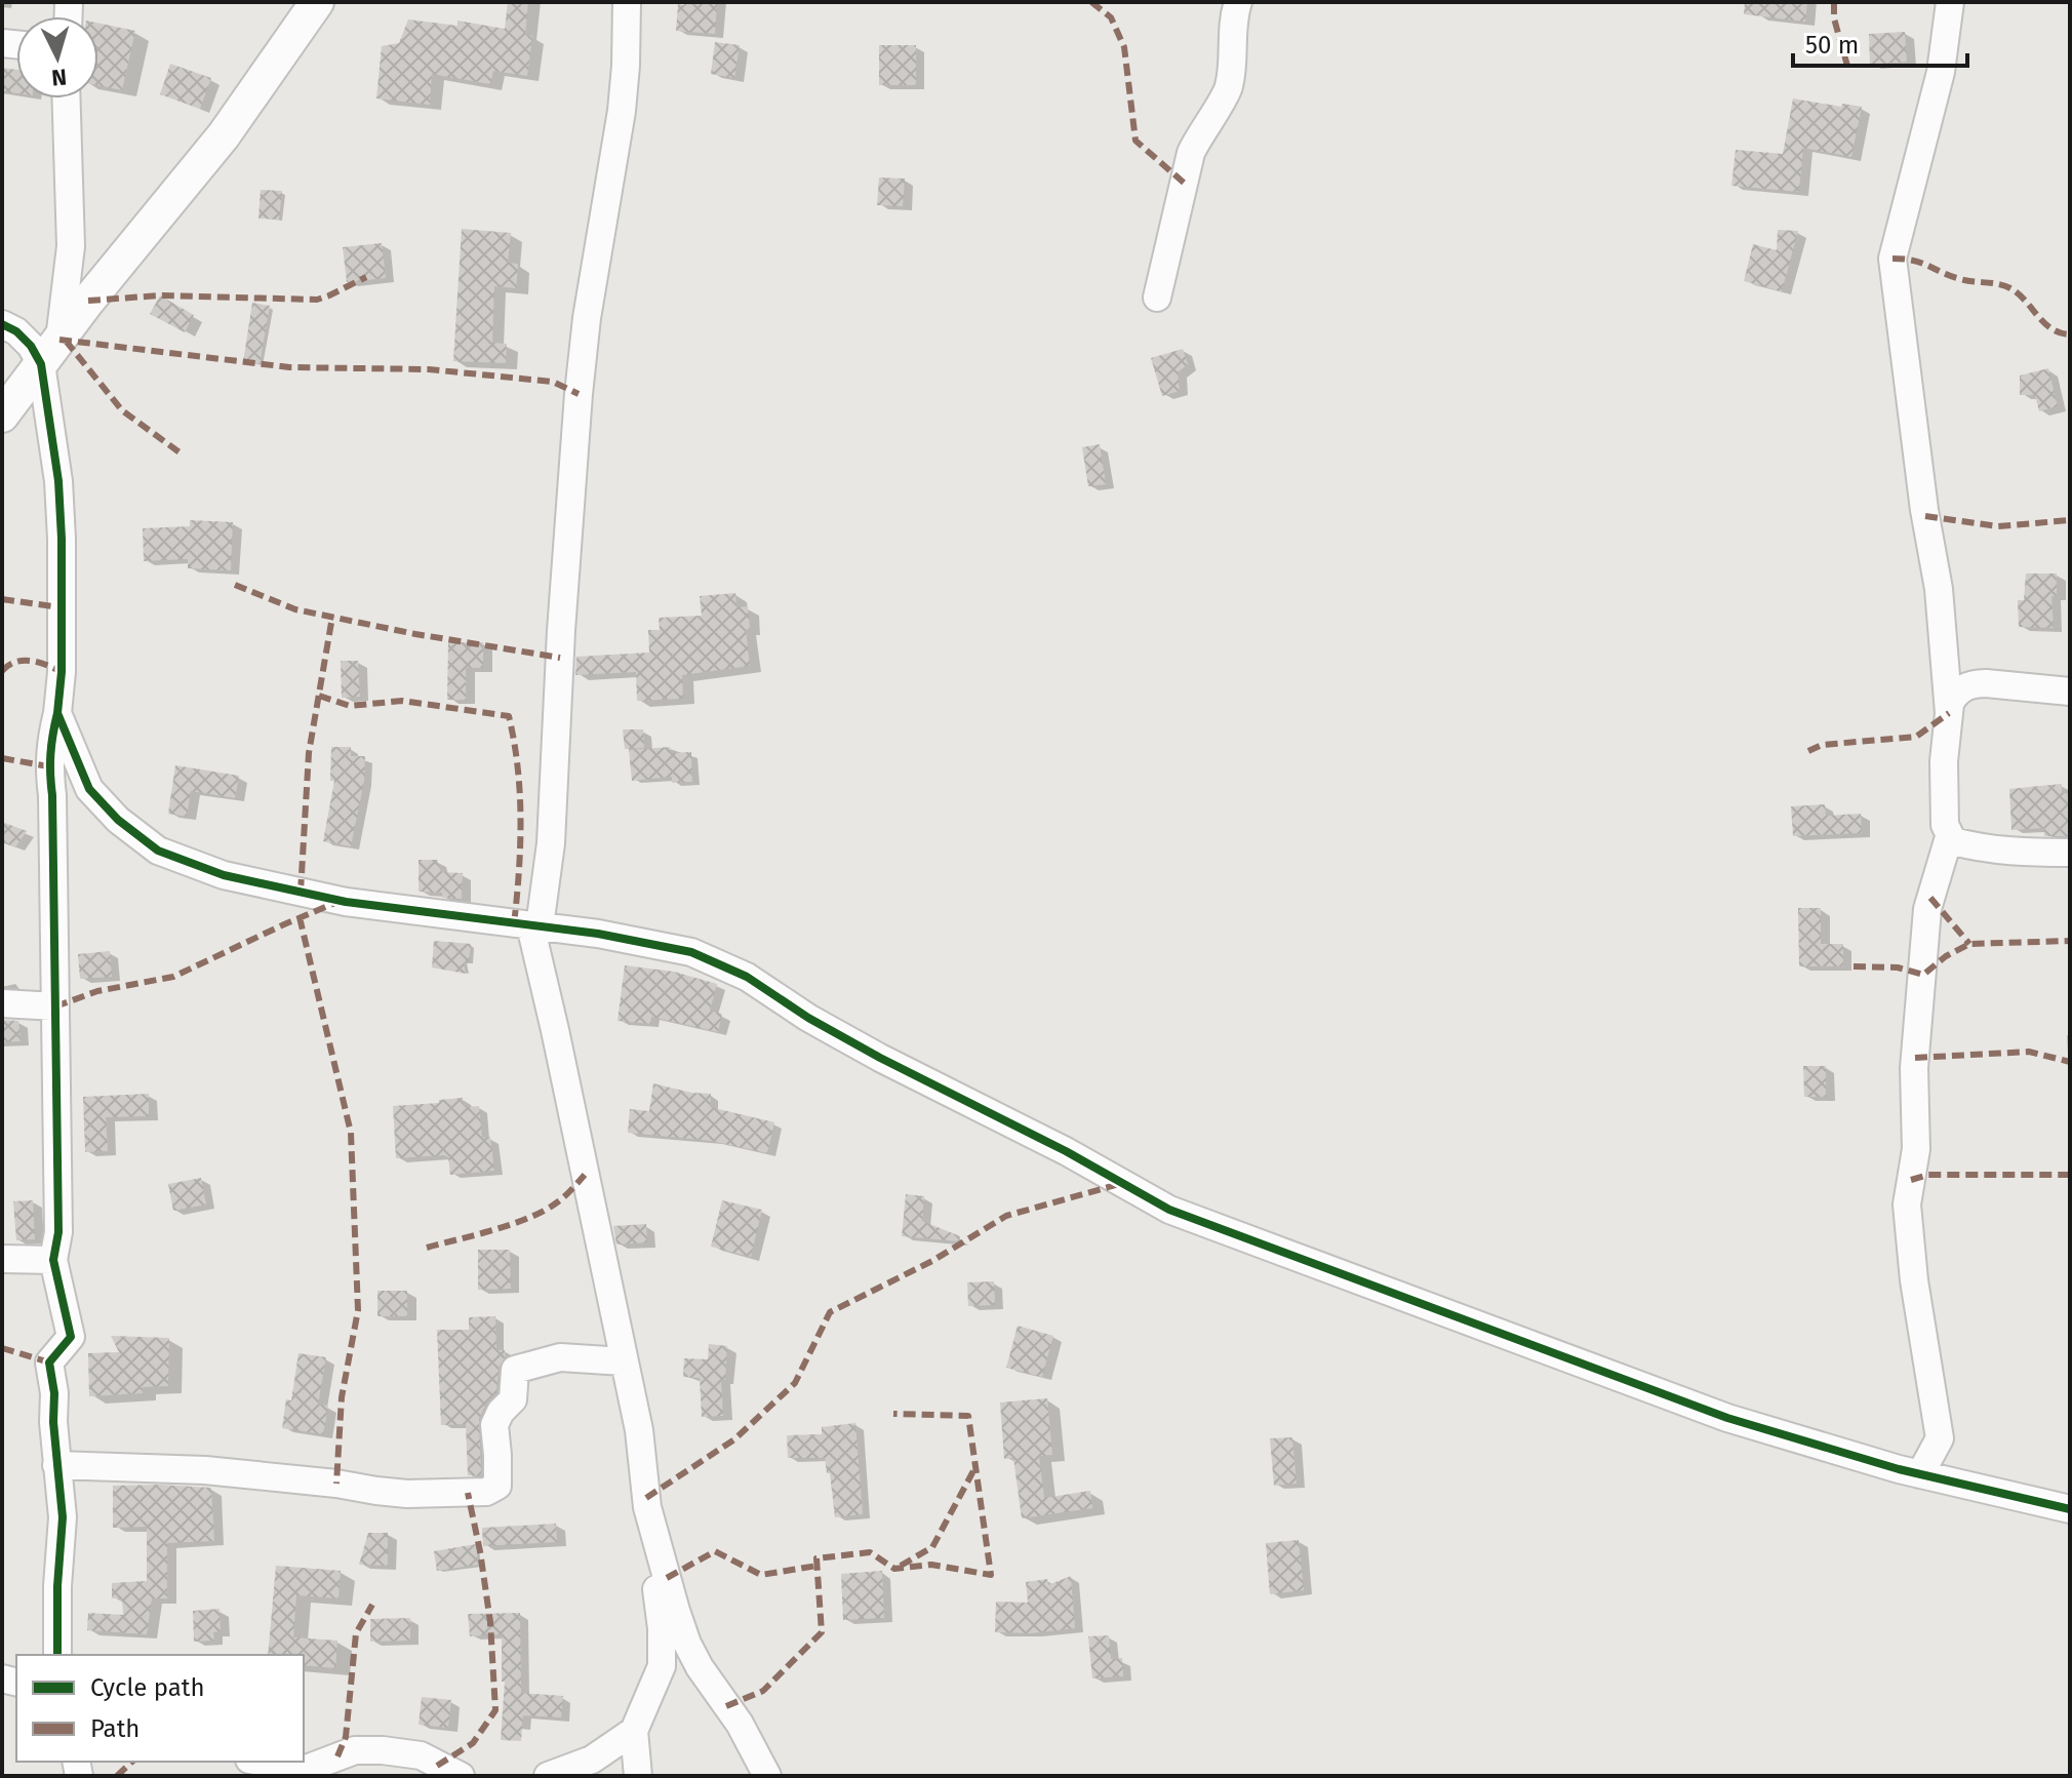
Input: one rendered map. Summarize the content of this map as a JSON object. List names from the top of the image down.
{
  "legend": ["Cycle path", "Path"],
  "scale_bar": "50 m",
  "north": "bottom"
}
